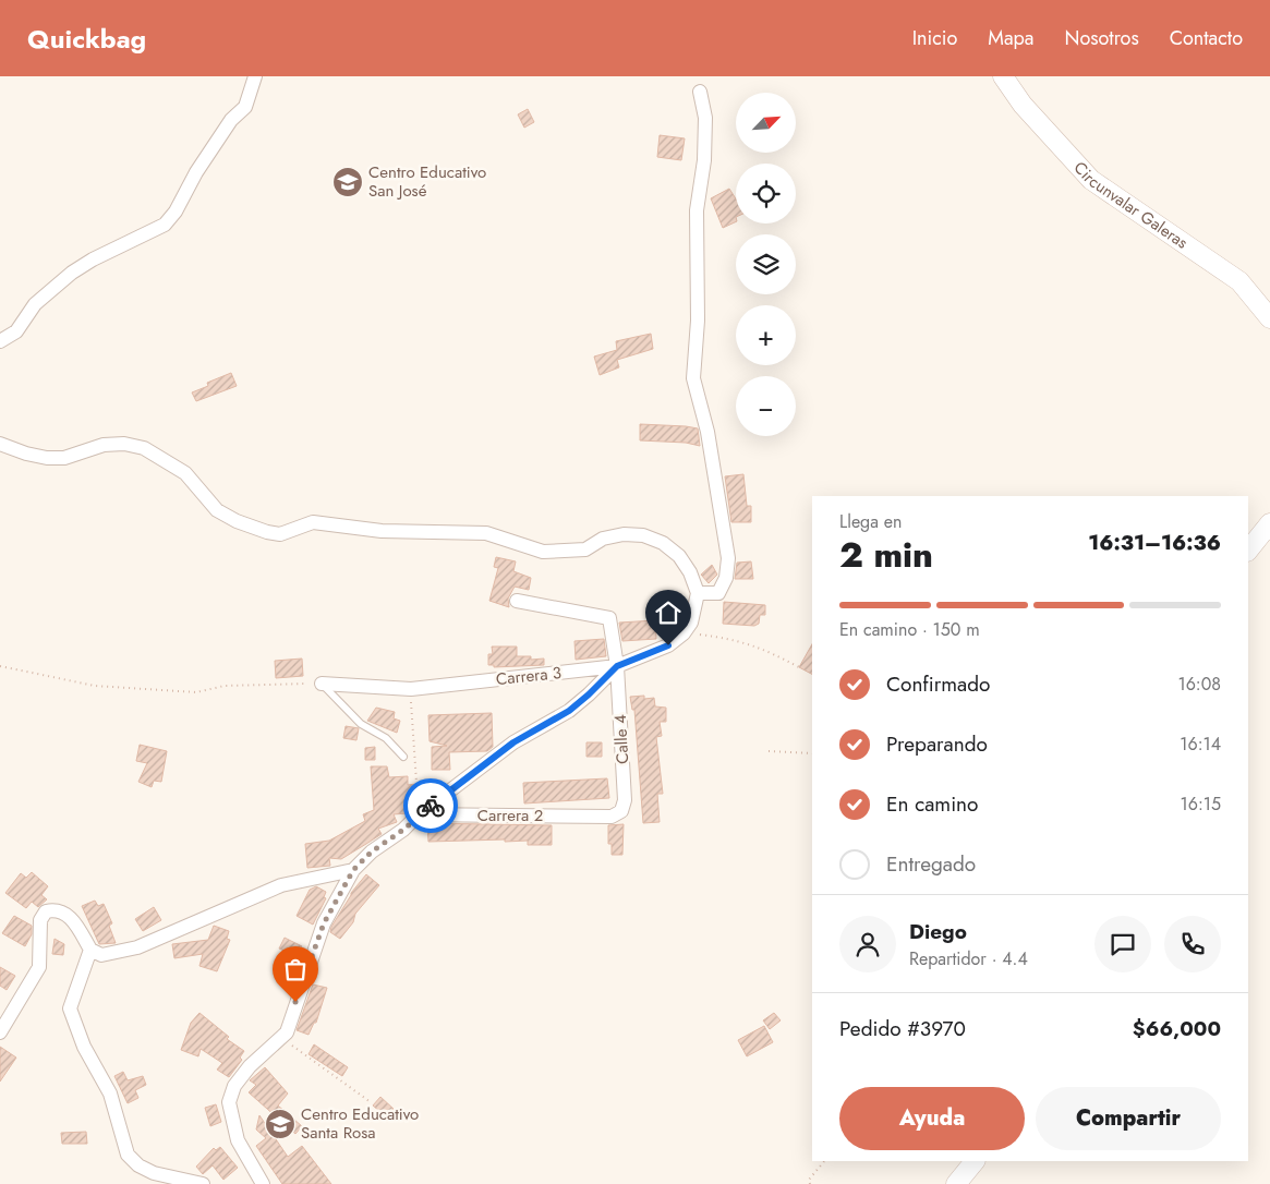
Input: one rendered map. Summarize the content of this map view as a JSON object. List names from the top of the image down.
{
  "streets": {
    "main road": ["Circunvalar Galeras"],
    "street": ["Carrera 3", "Calle 4", "Carrera 2"]
  },
  "crossings": [
    ["Carrera 3", "Calle 4"],
    ["Calle 4", "Carrera 2"]
  ],
  "places": {
    "school or university": ["Centro Educativo San José", "Centro Educativo Santa Rosa"]
  },
  "north": "top right",
  "page": {
    "header": "Quickbag",
    "nav": [
      "Inicio",
      "Mapa",
      "Nosotros",
      "Contacto"
    ],
    "map_buttons": ["+", "−"],
    "heading": ["2 min", "Llega en", "16:31–16:36"],
    "panel": [
      "Diego",
      "Repartidor · 4.4",
      "Pedido #3970",
      "$66,000"
    ],
    "bar": "En camino · 150 m",
    "list": [
      ["Confirmado", "16:08"],
      ["Preparando", "16:14"],
      ["En camino", "16:15"],
      "Entregado"
    ],
    "buttons": ["Ayuda", "Compartir"]
  }
}
